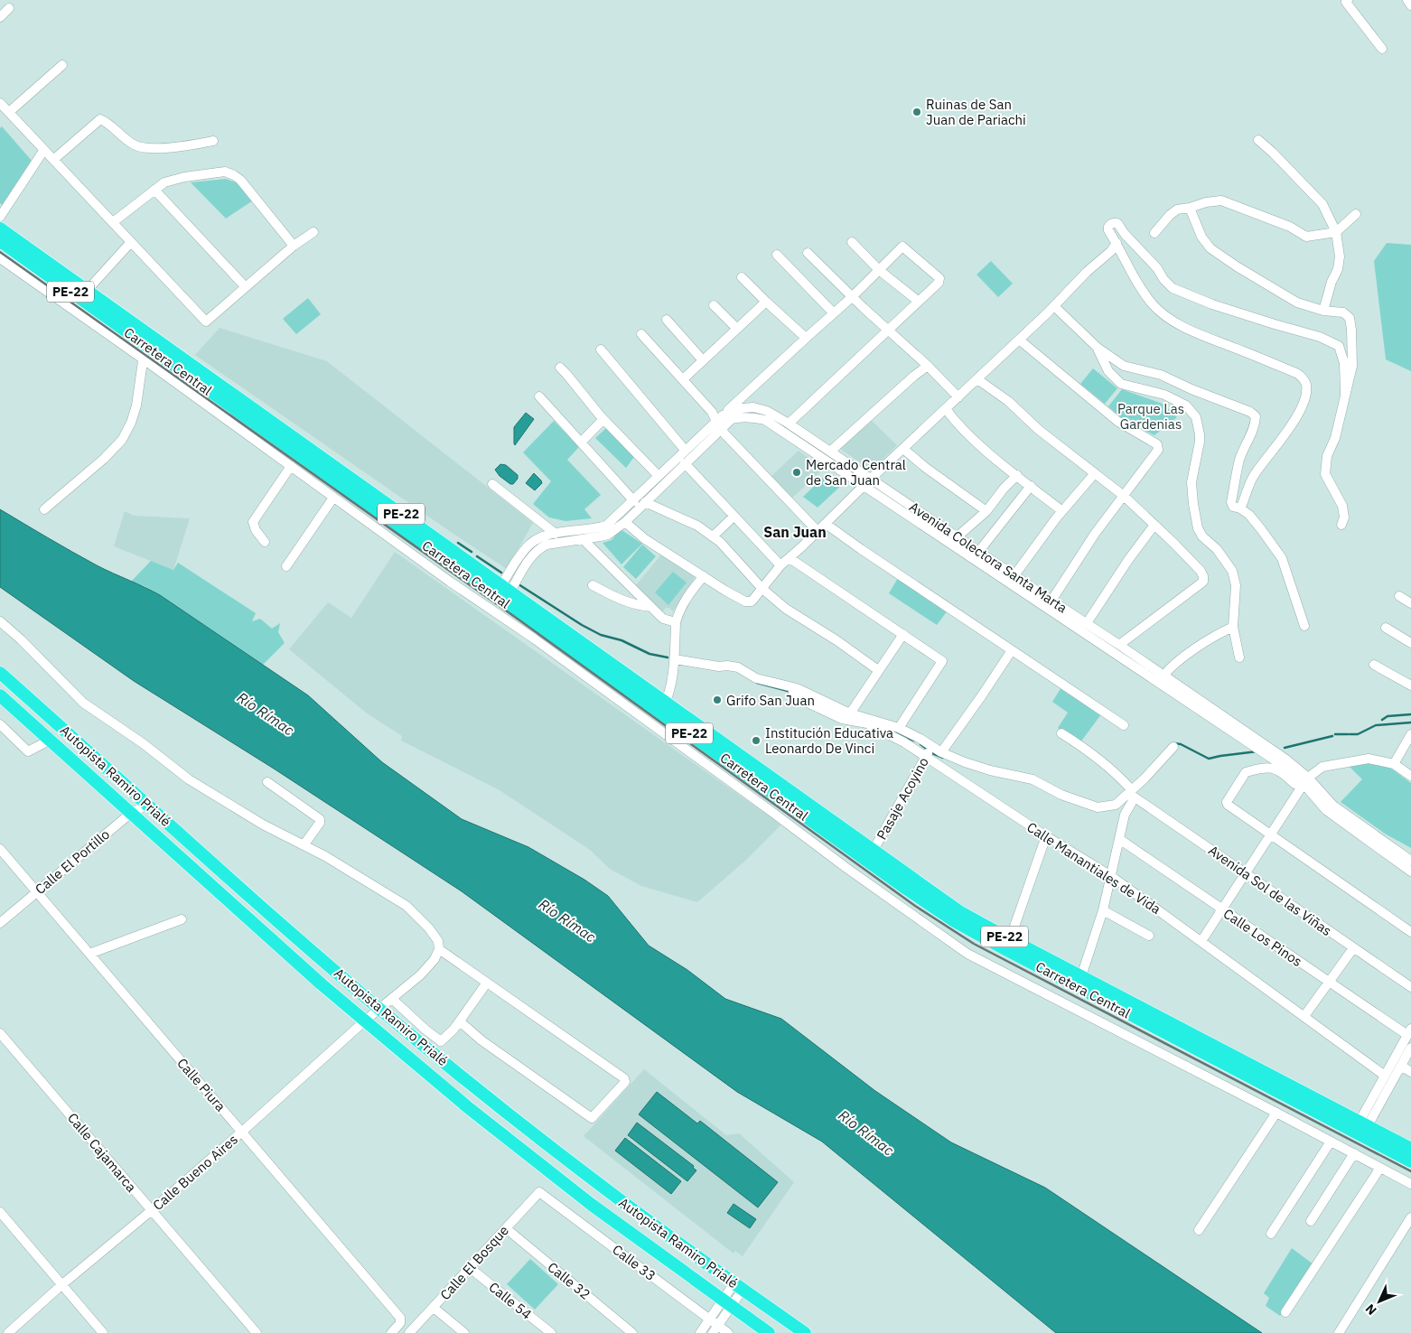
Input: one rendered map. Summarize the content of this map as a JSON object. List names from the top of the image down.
{
  "streets": {
    "highway": ["PE-22", "Carretera Central", "Autopista Ramiro Prialé"],
    "street": [
      "Avenida Colectora Santa Marta",
      "Pasaje Acoyino",
      "Calle El Portillo",
      "Calle Manantiales de Vida",
      "Avenida Sol de las Viñas",
      "Calle Los Pinos",
      "Calle Piura",
      "Calle Cajamarca",
      "Calle Bueno Aires",
      "Calle El Bosque",
      "Calle 33",
      "Calle 32",
      "Calle 54"
    ]
  },
  "crossings": [
    ["Carretera Central", "Avenida Colectora Santa Marta"],
    ["Carretera Central", "Pasaje Acoyino"],
    ["Autopista Ramiro Prialé", "Calle El Portillo"],
    ["Autopista Ramiro Prialé", "Calle Bueno Aires"],
    ["Pasaje Acoyino", "Calle Manantiales de Vida"],
    ["Calle El Portillo", "Calle Piura"],
    ["Calle Piura", "Calle Bueno Aires"],
    ["Calle Cajamarca", "Calle Bueno Aires"],
    ["Calle El Bosque", "Calle 33"],
    ["Calle El Bosque", "Calle 32"],
    ["Calle El Bosque", "Calle 54"]
  ],
  "districts": ["San Juan"],
  "water": ["Río Rímac"],
  "parks": ["Parque Las Gardenias"],
  "places": [
    "Ruinas de San Juan de Pariachi",
    "Mercado Central de San Juan",
    "Grifo San Juan",
    "Institución Educativa Leonardo De Vinci"
  ],
  "north": "bottom left"
}
